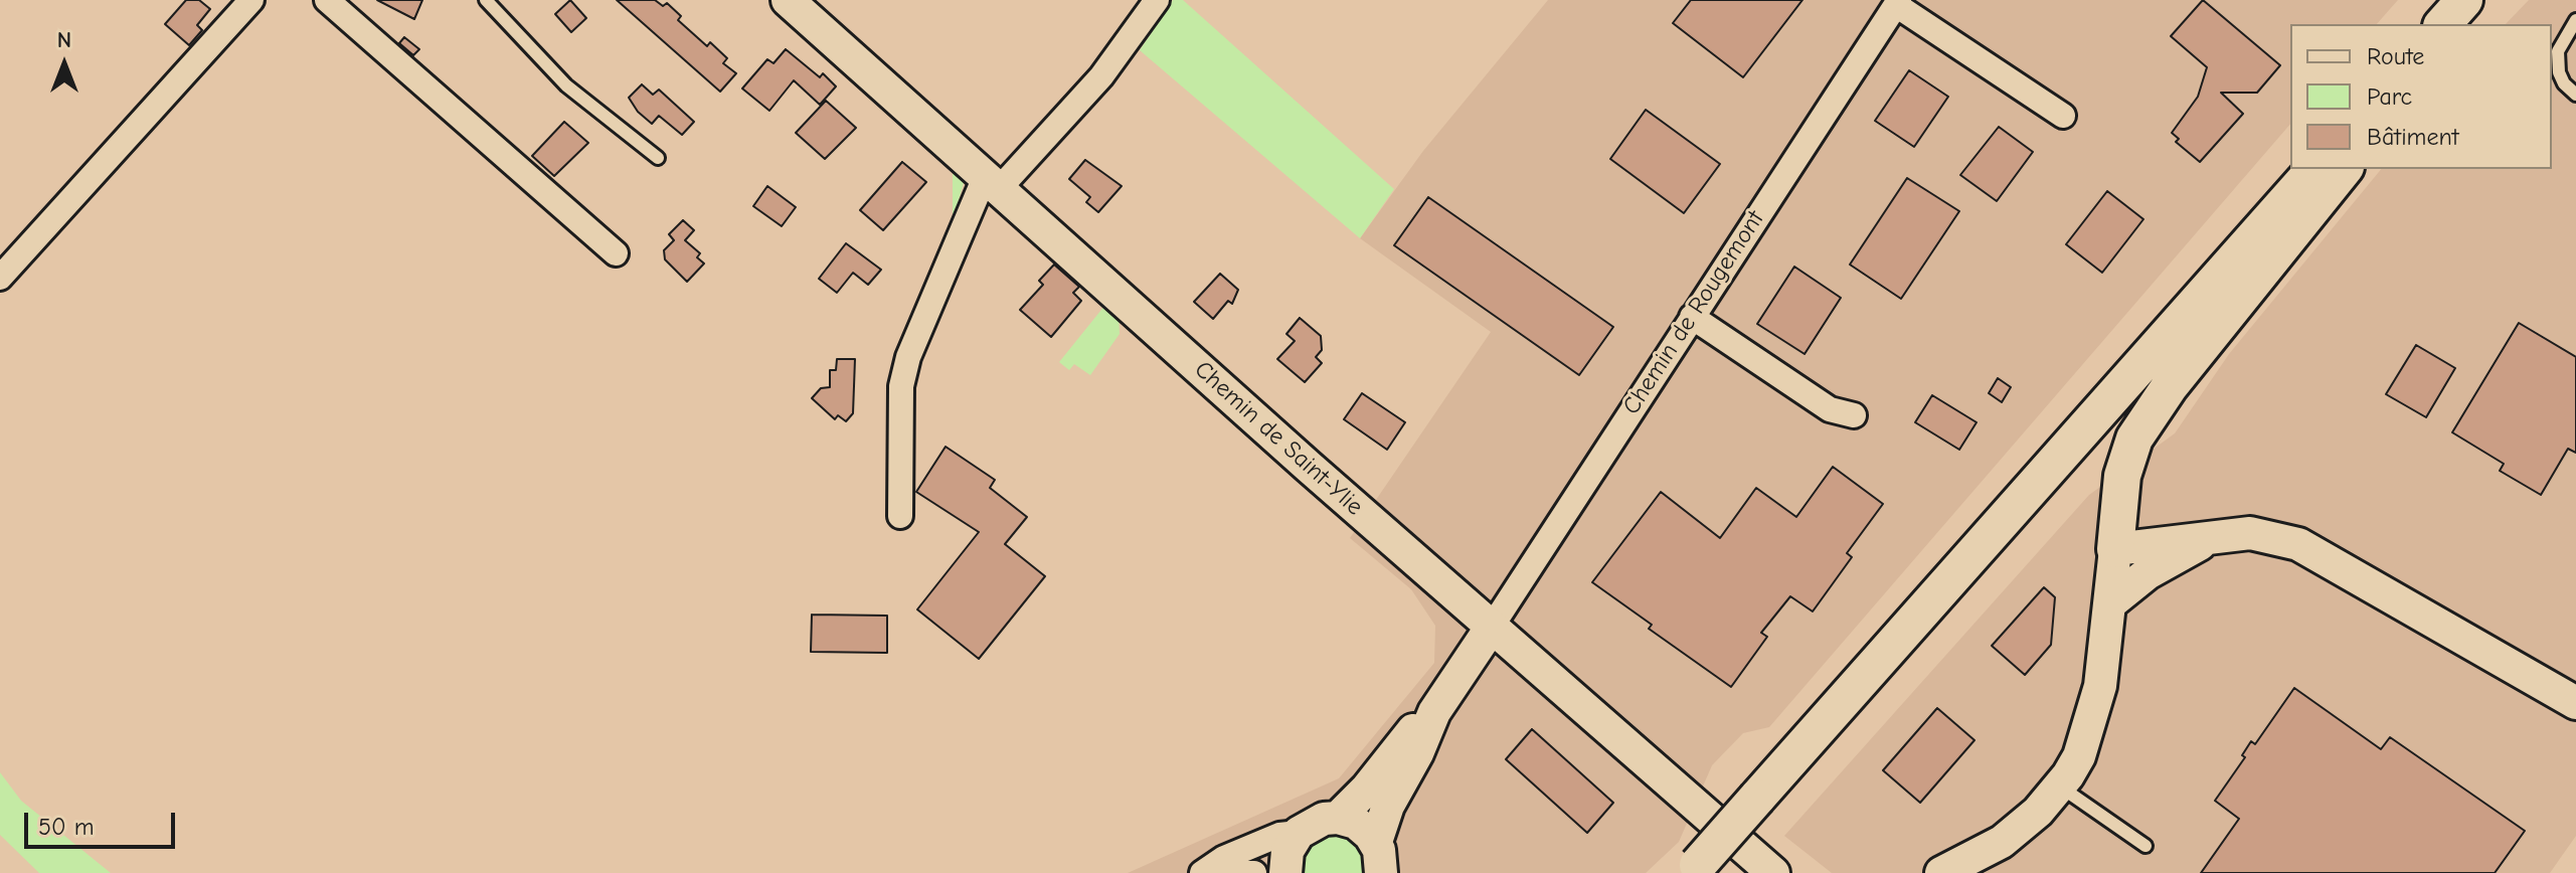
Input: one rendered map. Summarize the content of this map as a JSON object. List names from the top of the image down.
{
  "streets": {
    "street": ["Chemin de Rougemont", "Chemin de Saint-Ylie"]
  },
  "crossings": [
    ["Chemin de Rougemont", "Chemin de Saint-Ylie"]
  ],
  "legend": ["Route", "Parc", "Bâtiment"],
  "scale_bar": "50 m",
  "north": "top"
}
